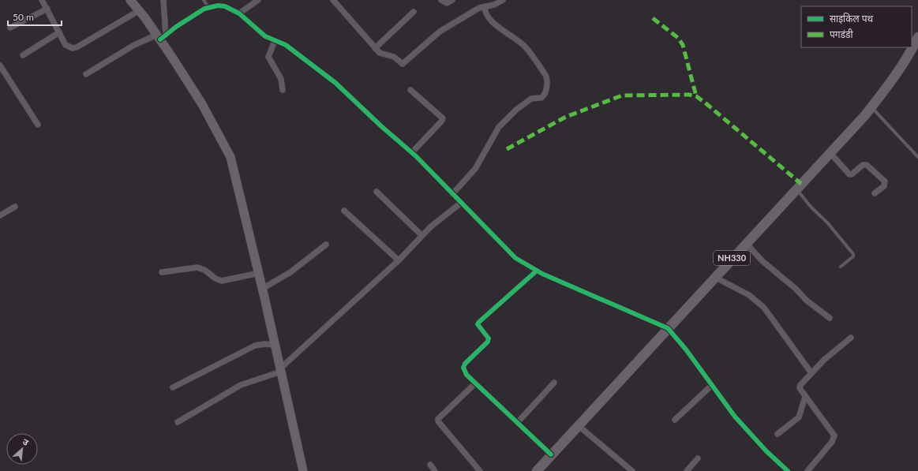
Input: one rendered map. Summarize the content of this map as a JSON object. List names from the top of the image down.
{
  "streets": {
    "highway": ["NH330"]
  },
  "legend": ["साइकिल पथ", "पगडंडी"],
  "scale_bar": "50 m",
  "north": "top right"
}
